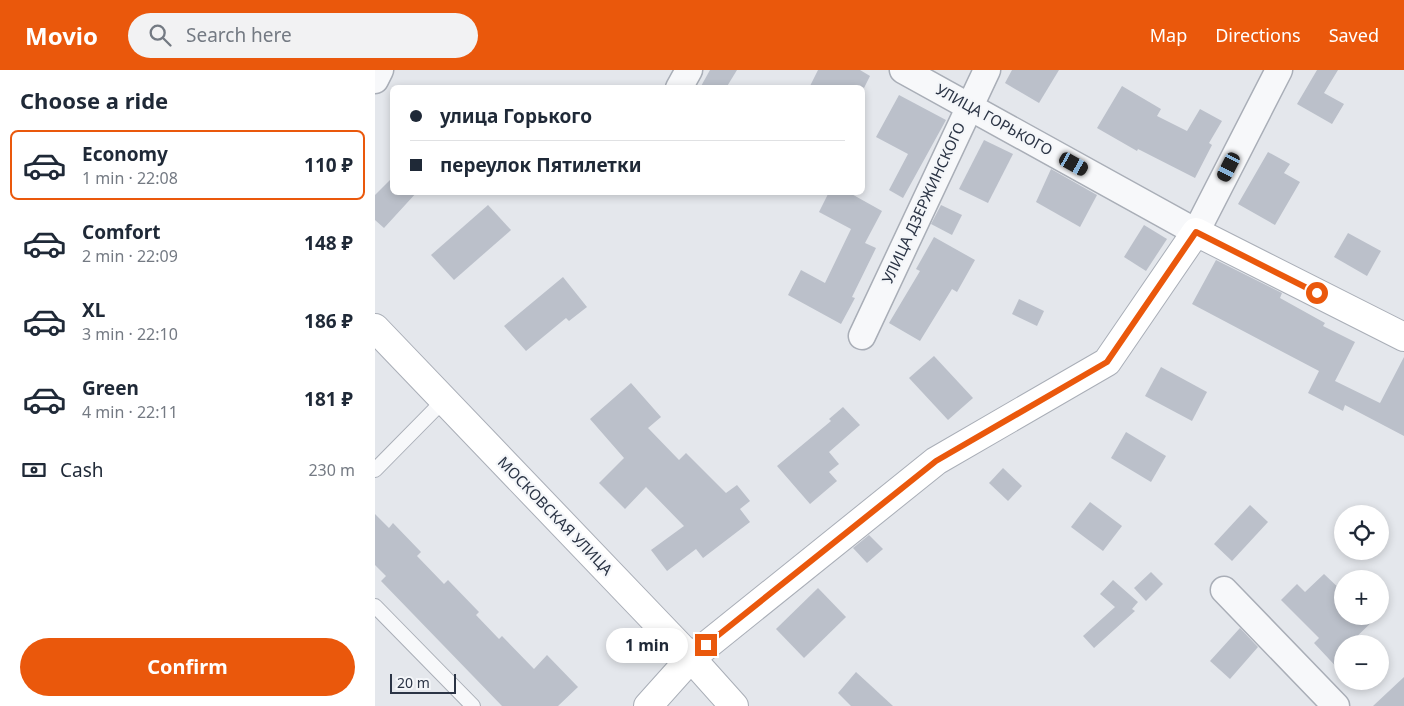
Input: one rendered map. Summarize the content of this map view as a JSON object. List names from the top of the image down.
{
  "streets": {
    "street": ["УЛИЦА ГОРЬКОГО", "УЛИЦА ДЗЕРЖИНСКОГО", "МОСКОВСКАЯ УЛИЦА"]
  },
  "crossings": [
    ["УЛИЦА ГОРЬКОГО", "УЛИЦА ДЗЕРЖИНСКОГО"]
  ],
  "scale_bar": "20 m",
  "page": {
    "header": "Movio",
    "search": "Search here",
    "nav": ["Map", "Directions", "Saved"],
    "heading": "Choose a ride",
    "banner": ["улица Горького", "переулок Пятилетки"],
    "list": [
      {
        "name": "Economy",
        "note": "1 min · 22:08",
        "value": "110 ₽"
      },
      {
        "name": "Comfort",
        "note": "2 min · 22:09",
        "value": "148 ₽"
      },
      {
        "name": "XL",
        "note": "3 min · 22:10",
        "value": "186 ₽"
      },
      {
        "name": "Green",
        "note": "4 min · 22:11",
        "value": "181 ₽"
      }
    ],
    "pay": ["Cash", "230 m"],
    "map_buttons": ["+", "−"],
    "buttons": "Confirm",
    "bubble": "1 min",
    "scale": "20 m"
  }
}
